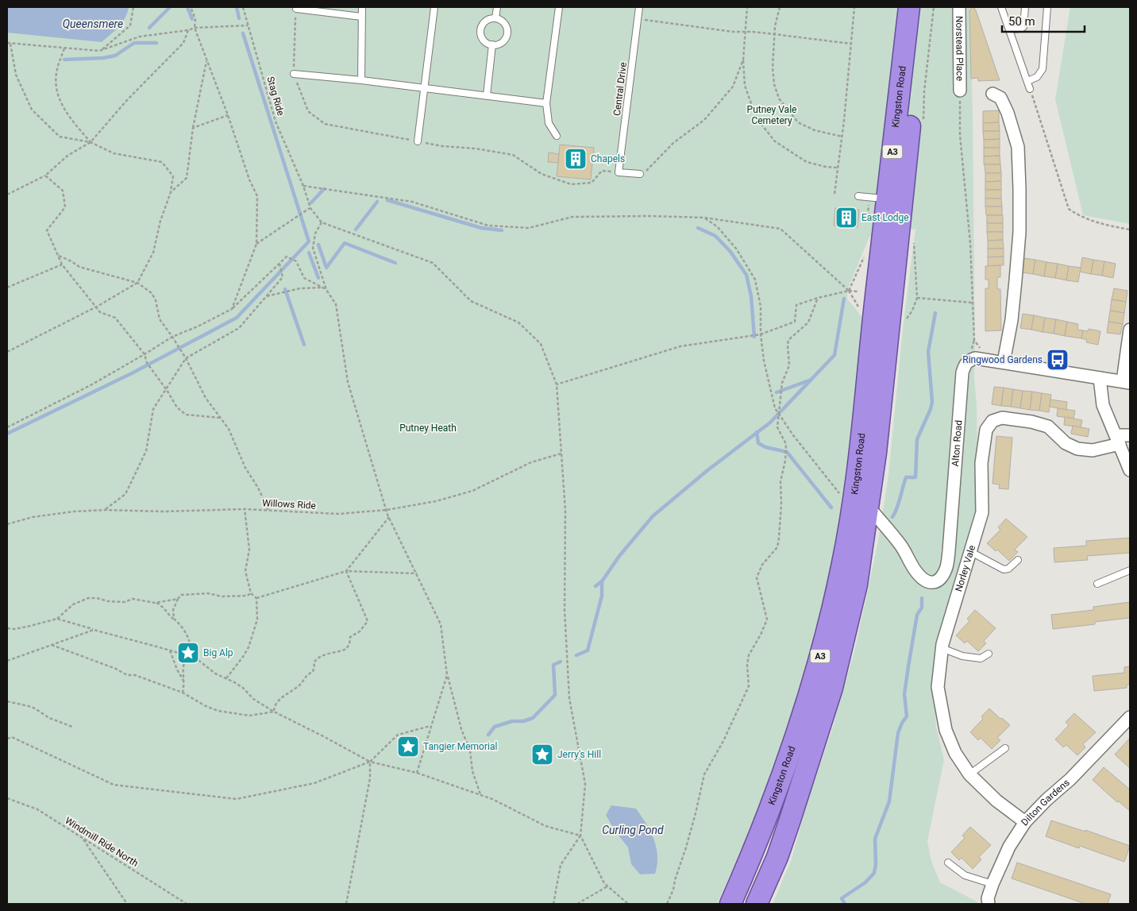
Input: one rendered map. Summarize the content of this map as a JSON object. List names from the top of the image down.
{
  "streets": {
    "highway": ["Kingston Road", "A3"],
    "street": [
      "Norstead Place",
      "Alton Road",
      "Norley Vale",
      "Dilton Gardens"
    ],
    "lane": ["Central Drive"],
    "path": ["Stag Ride", "Willows Ride", "Windmill Ride North"]
  },
  "crossings": [
    ["Kingston Road", "Alton Road"],
    ["Norley Vale", "Dilton Gardens"]
  ],
  "water": ["Queensmere", "Curling Pond"],
  "parks": ["Putney Vale Cemetery", "Putney Heath"],
  "places": {
    "building": ["Chapels", "East Lodge"],
    "bus stop": ["Ringwood Gardens"],
    "place": ["Big Alp", "Tangier Memorial", "Jerry's Hill"]
  },
  "scale_bar": "50 m"
}
